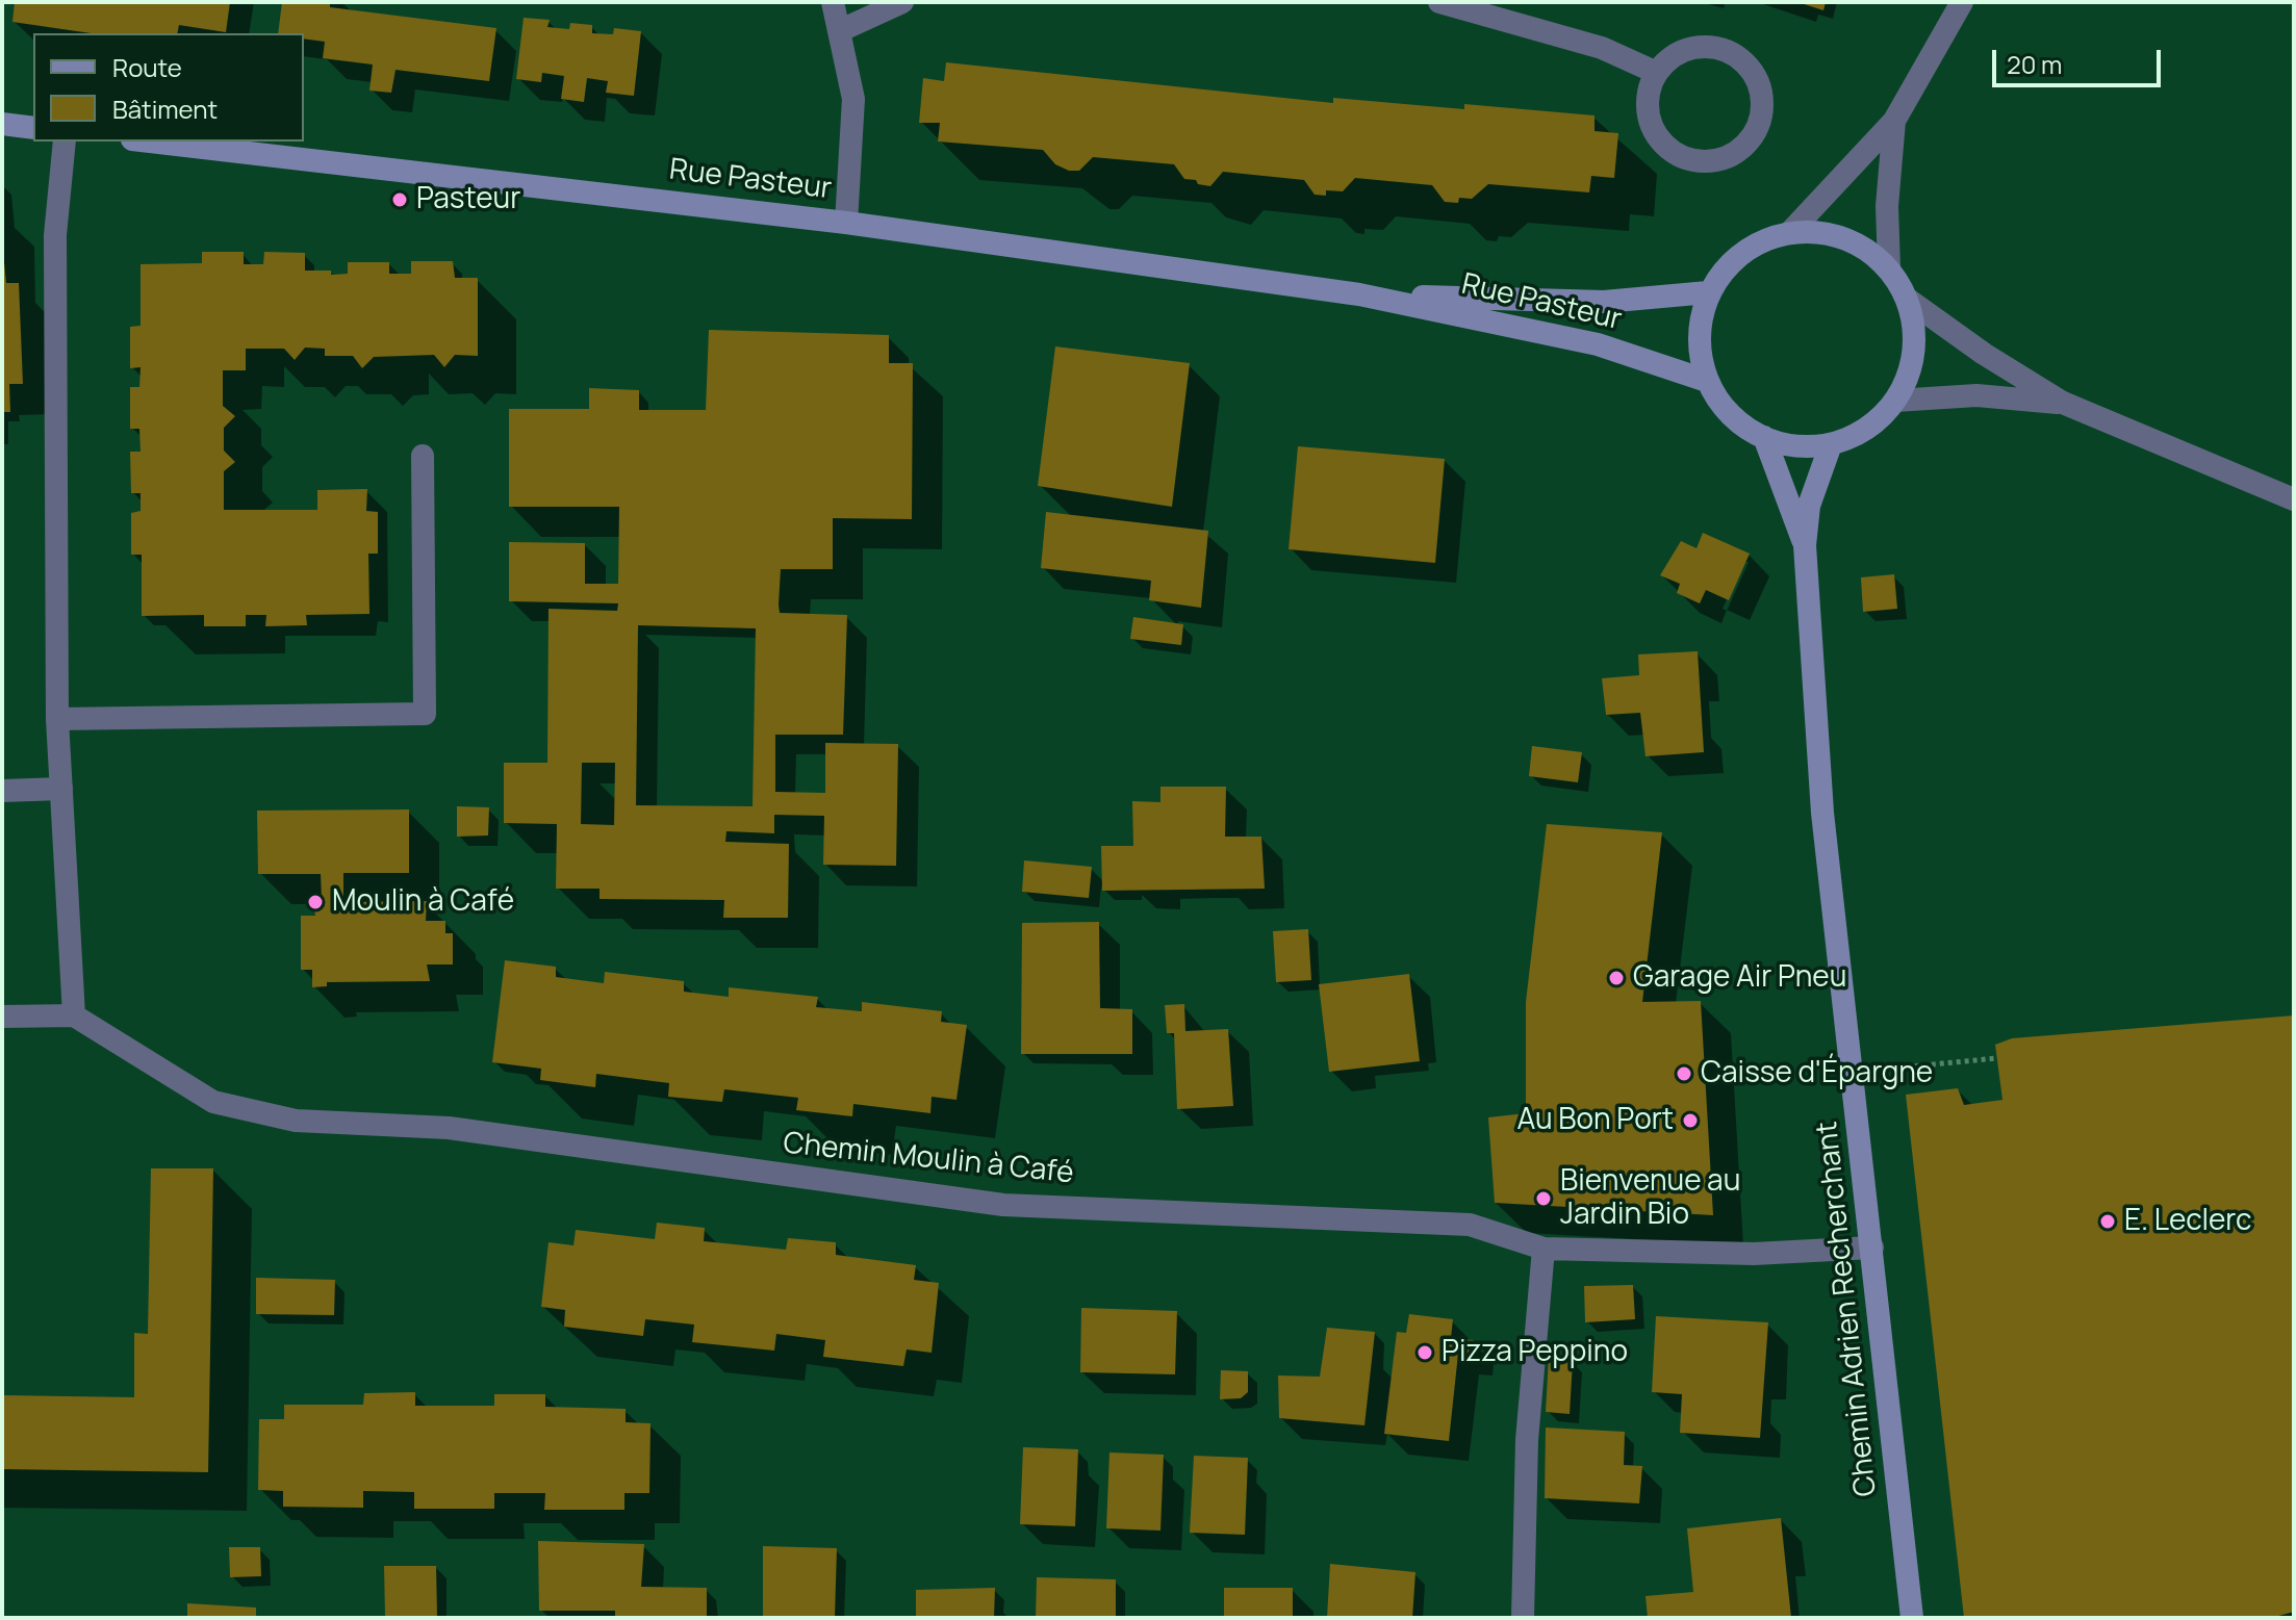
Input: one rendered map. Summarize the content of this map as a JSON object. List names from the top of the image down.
{
  "streets": {
    "main road": ["Rue Pasteur", "Chemin Adrien Recherchant"],
    "street": ["Chemin Moulin à Café"]
  },
  "crossings": [
    ["Rue Pasteur", "Chemin Adrien Recherchant"],
    ["Chemin Moulin à Café", "Chemin Adrien Recherchant"]
  ],
  "places": [
    "Pasteur",
    "Moulin à Café",
    "Garage Air Pneu",
    "Caisse d'Épargne",
    "Au Bon Port",
    "Bienvenue au Jardin Bio",
    "E. Leclerc",
    "Pizza Peppino"
  ],
  "legend": ["Route", "Bâtiment"],
  "scale_bar": "20 m"
}
